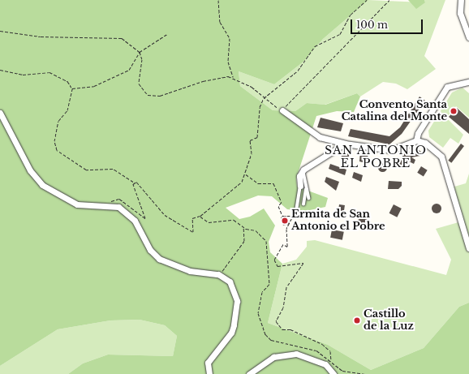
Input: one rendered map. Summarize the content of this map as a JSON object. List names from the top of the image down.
{
  "districts": ["SAN ANTONIO EL POBRE"],
  "places": ["Convento Santa Catalina del Monte", "Ermita de San Antonio el Pobre", "Castillo de la Luz"],
  "scale_bar": "100 m"
}
